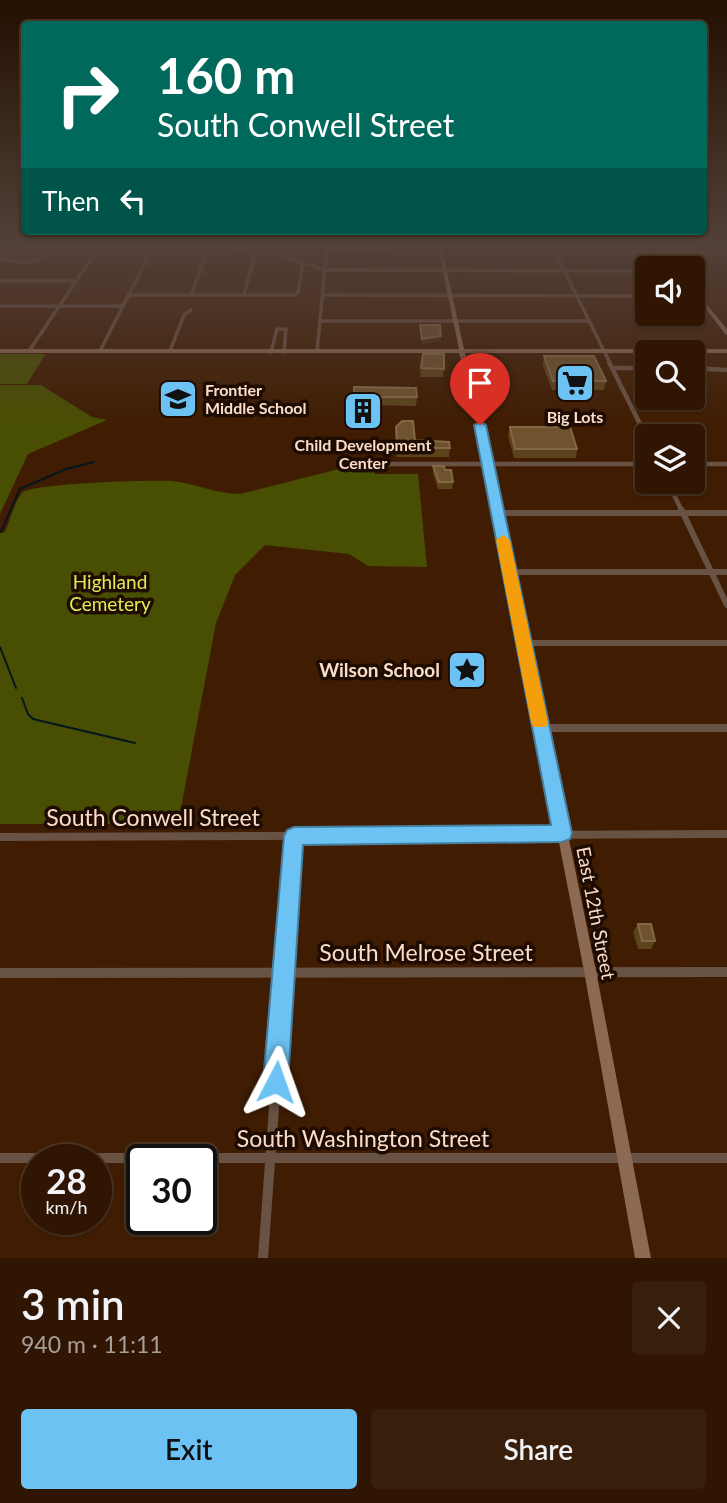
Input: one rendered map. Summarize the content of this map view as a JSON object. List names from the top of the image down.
{
  "streets": {
    "street": [
      "South Conwell Street",
      "East 12th Street",
      "South Melrose Street",
      "South Washington Street"
    ]
  },
  "crossings": [
    ["South Conwell Street", "East 12th Street"],
    ["East 12th Street", "South Melrose Street"],
    ["East 12th Street", "South Washington Street"]
  ],
  "parks": ["Highland Cemetery"],
  "places": {
    "supermarket": ["Big Lots"],
    "school or university": ["Frontier Middle School"],
    "building": ["Child Development Center"],
    "place": ["Wilson School"]
  },
  "page": {
    "turn": ["160 m", "South Conwell Street"],
    "then": "Then",
    "speed": "28 km/h",
    "limit": "30",
    "heading": ["3 min", "940 m · 11:11"],
    "buttons": ["Exit", "Share"]
  }
}
